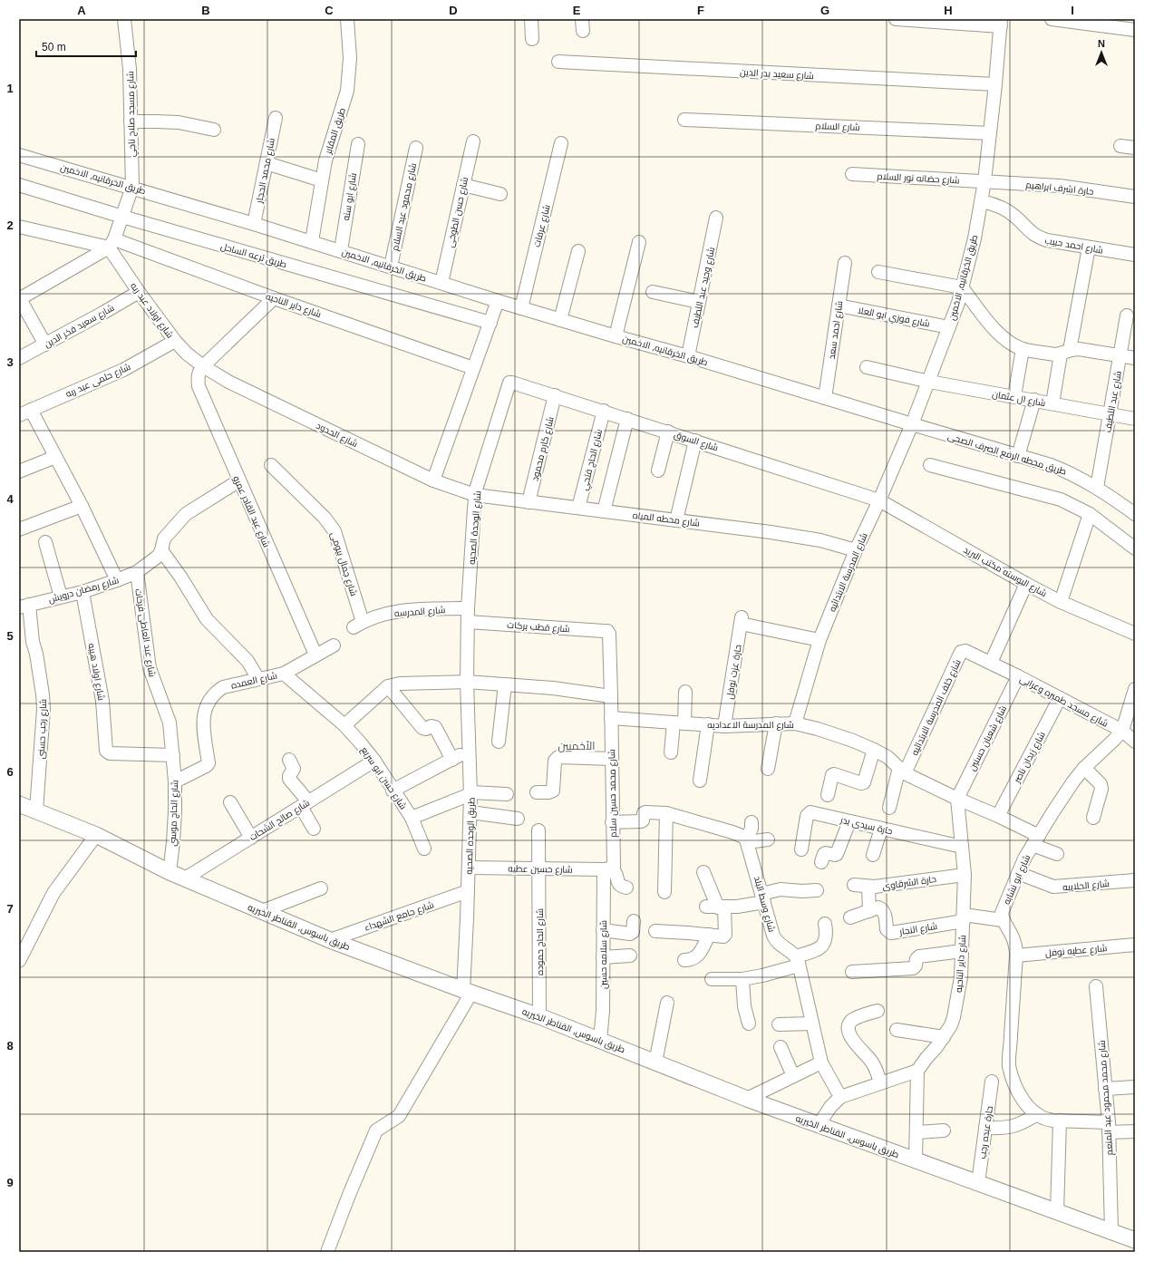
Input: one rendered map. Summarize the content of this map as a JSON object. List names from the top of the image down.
{
  "streets": {
    "street": [
      "شارع سعيد بدر الدين",
      "شارع مسجد صلاح ناجي",
      "شارع السلام",
      "طريق المقابر",
      "شارع محمد الحجار",
      "شارع حضانه نور السلام",
      "طريق الخرقانيه, الاخمين",
      "حارة اشرف ابراهيم",
      "شارع ابو سنه",
      "شارع محمود عبد السلام",
      "شارع حسن الطوخى",
      "شارع عرفات",
      "شارع احمد حبيب",
      "طريق ترعه الساحل",
      "شارع وحيد عبد اللطيف",
      "شارع داير الناحيه",
      "شارع اولاد عبد ربه",
      "شارع فوزي ابو العلا",
      "شارع سعيد فخر الدين",
      "شارع احمد سعد",
      "شارع حلمى عبد ربه",
      "شارع ال عثمان",
      "شارع عبد اللطيف",
      "شارع الحدود",
      "شارع السوق",
      "شارع كارم محمود",
      "طريق محطه الرفع الصرف الصحى",
      "شارع الحاج فتحي",
      "شارع عبد القادر عمرو",
      "شارع محطه المياه",
      "شارع الوحدة الصحيه",
      "شارع جمال بيومى",
      "شارع البوسته مكتب البريد",
      "شارع المدرسة الابتدائيه",
      "شارع رمضان درويش",
      "شارع المدرسه",
      "شارع قطب بركات",
      "شارع عبد العاطى فرحات",
      "شارع اولاد هيبه",
      "حارة عزت نوفل",
      "شارع العمده",
      "شارع مسجد طميره وعرابى",
      "شارع خلف المدرسة الابتدائيه",
      "شارع المدرسة الاعداديه",
      "شارع رجب حسنى",
      "شارع شعبان حسنين",
      "شارع زيدان ناصر",
      "شارع حسن ابو سريع",
      "شارع محمد حسين سلام",
      "شارع الحاج موسي",
      "شارع صالح الشحات",
      "حارة سيدى بدر",
      "طريق الوحده الصحيه",
      "شارع حسين عطيه",
      "شارع ابو نشابه",
      "حارة الشرقاوى",
      "شارع الحلايبه",
      "شارع وسط البلد",
      "شارع جامع الشهداء",
      "طريق باسوس, القناطر الخيريه",
      "شارع النجار",
      "شارع الحاج حموده",
      "شارع عطيه نوفل",
      "شارع سلامه حسين",
      "شارع محمد محمود عبد المنعم",
      "حارة عبده رجب"
    ]
  },
  "crossings": [
    ["شارع سعيد بدر الدين", "طريق الخرقانيه, الاخمين"],
    ["شارع مسجد صلاح ناجي", "طريق الخرقانيه, الاخمين"],
    ["شارع السلام", "طريق الخرقانيه, الاخمين"],
    ["طريق المقابر", "طريق الخرقانيه, الاخمين"],
    ["شارع محمد الحجار", "طريق الخرقانيه, الاخمين"],
    ["شارع حضانه نور السلام", "طريق الخرقانيه, الاخمين"],
    ["شارع حضانه نور السلام", "حارة اشرف ابراهيم"],
    ["طريق الخرقانيه, الاخمين", "حارة اشرف ابراهيم"],
    ["طريق الخرقانيه, الاخمين", "شارع ابو سنه"],
    ["طريق الخرقانيه, الاخمين", "شارع محمود عبد السلام"],
    ["طريق الخرقانيه, الاخمين", "شارع حسن الطوخى"],
    ["طريق الخرقانيه, الاخمين", "شارع عرفات"],
    ["طريق الخرقانيه, الاخمين", "شارع احمد حبيب"],
    ["طريق الخرقانيه, الاخمين", "شارع وحيد عبد اللطيف"],
    ["طريق الخرقانيه, الاخمين", "شارع فوزي ابو العلا"],
    ["طريق الخرقانيه, الاخمين", "شارع احمد سعد"],
    ["طريق الخرقانيه, الاخمين", "شارع ال عثمان"],
    ["طريق الخرقانيه, الاخمين", "طريق محطه الرفع الصرف الصحى"],
    ["طريق الخرقانيه, الاخمين", "شارع المدرسة الابتدائيه"],
    ["شارع داير الناحيه", "شارع اولاد عبد ربه"],
    ["شارع داير الناحيه", "شارع المدرسة الاعداديه"],
    ["شارع داير الناحيه", "شارع شعبان حسنين"],
    ["شارع داير الناحيه", "حارة سيدى بدر"],
    ["شارع داير الناحيه", "حارة الشرقاوى"],
    ["شارع داير الناحيه", "شارع النجار"],
    ["شارع اولاد عبد ربه", "شارع سعيد فخر الدين"],
    ["شارع اولاد عبد ربه", "شارع حلمى عبد ربه"],
    ["شارع اولاد عبد ربه", "شارع الحدود"],
    ["شارع اولاد عبد ربه", "شارع عبد القادر عمرو"],
    ["شارع فوزي ابو العلا", "شارع احمد سعد"],
    ["شارع ال عثمان", "شارع عبد اللطيف"],
    ["شارع عبد اللطيف", "طريق محطه الرفع الصرف الصحى"],
    ["شارع الحدود", "شارع عبد القادر عمرو"],
    ["شارع الحدود", "شارع محطه المياه"],
    ["شارع الحدود", "شارع الوحدة الصحيه"],
    ["شارع السوق", "شارع كارم محمود"],
    ["شارع السوق", "شارع الحاج فتحي"],
    ["شارع السوق", "شارع الوحدة الصحيه"],
    ["شارع السوق", "شارع البوسته مكتب البريد"],
    ["شارع السوق", "شارع المدرسة الابتدائيه"],
    ["شارع كارم محمود", "شارع محطه المياه"],
    ["طريق محطه الرفع الصرف الصحى", "شارع المدرسة الابتدائيه"],
    ["شارع الحاج فتحي", "شارع محطه المياه"],
    ["شارع عبد القادر عمرو", "شارع رمضان درويش"],
    ["شارع عبد القادر عمرو", "شارع العمده"],
    ["شارع محطه المياه", "شارع الوحدة الصحيه"],
    ["شارع محطه المياه", "شارع المدرسة الابتدائيه"],
    ["شارع الوحدة الصحيه", "شارع المدرسه"],
    ["شارع الوحدة الصحيه", "شارع قطب بركات"],
    ["شارع الوحدة الصحيه", "طريق الوحده الصحيه"],
    ["شارع جمال بيومى", "شارع المدرسه"],
    ["شارع البوسته مكتب البريد", "شارع المدرسة الابتدائيه"],
    ["شارع المدرسة الابتدائيه", "حارة عزت نوفل"],
    ["شارع المدرسة الابتدائيه", "شارع المدرسة الاعداديه"],
    ["شارع رمضان درويش", "شارع عبد العاطى فرحات"],
    ["شارع رمضان درويش", "شارع اولاد هيبه"],
    ["شارع رمضان درويش", "شارع رجب حسنى"],
    ["شارع قطب بركات", "شارع محمد حسين سلام"],
    ["شارع عبد العاطى فرحات", "شارع اولاد هيبه"],
    ["شارع عبد العاطى فرحات", "شارع الحاج موسي"],
    ["شارع اولاد هيبه", "شارع الحاج موسي"],
    ["حارة عزت نوفل", "شارع المدرسة الاعداديه"],
    ["شارع العمده", "شارع حسن ابو سريع"],
    ["شارع العمده", "شارع الحاج موسي"],
    ["شارع مسجد طميره وعرابى", "شارع خلف المدرسة الابتدائيه"],
    ["شارع مسجد طميره وعرابى", "شارع شعبان حسنين"],
    ["شارع مسجد طميره وعرابى", "شارع زيدان ناصر"],
    ["شارع مسجد طميره وعرابى", "شارع ابو نشابه"],
    ["شارع خلف المدرسة الابتدائيه", "شارع المدرسة الاعداديه"],
    ["شارع المدرسة الاعداديه", "شارع شعبان حسنين"],
    ["شارع المدرسة الاعداديه", "شارع زيدان ناصر"],
    ["شارع المدرسة الاعداديه", "شارع محمد حسين سلام"],
    ["شارع المدرسة الاعداديه", "شارع ابو نشابه"],
    ["شارع رجب حسنى", "طريق باسوس, القناطر الخيريه"],
    ["شارع حسن ابو سريع", "شارع صالح الشحات"],
    ["شارع محمد حسين سلام", "شارع حسين عطيه"],
    ["شارع محمد حسين سلام", "شارع سلامه حسين"],
    ["شارع الحاج موسي", "طريق باسوس, القناطر الخيريه"],
    ["شارع صالح الشحات", "طريق باسوس, القناطر الخيريه"],
    ["طريق الوحده الصحيه", "شارع حسين عطيه"],
    ["طريق الوحده الصحيه", "شارع جامع الشهداء"],
    ["طريق الوحده الصحيه", "طريق باسوس, القناطر الخيريه"],
    ["شارع حسين عطيه", "شارع الحاج حموده"],
    ["شارع حسين عطيه", "شارع سلامه حسين"],
    ["شارع ابو نشابه", "شارع الحلايبه"],
    ["شارع جامع الشهداء", "طريق باسوس, القناطر الخيريه"],
    ["طريق باسوس, القناطر الخيريه", "شارع الحاج حموده"],
    ["طريق باسوس, القناطر الخيريه", "شارع سلامه حسين"],
    ["طريق باسوس, القناطر الخيريه", "شارع محمد محمود عبد المنعم"],
    ["طريق باسوس, القناطر الخيريه", "حارة عبده رجب"]
  ],
  "districts": ["الأخميين"],
  "scale_bar": "50 m",
  "north": "top",
  "grid": {
    "columns": [
      "A",
      "B",
      "C",
      "D",
      "E",
      "F",
      "G",
      "H",
      "I"
    ],
    "rows": [
      "1",
      "2",
      "3",
      "4",
      "5",
      "6",
      "7",
      "8",
      "9"
    ]
  }
}
